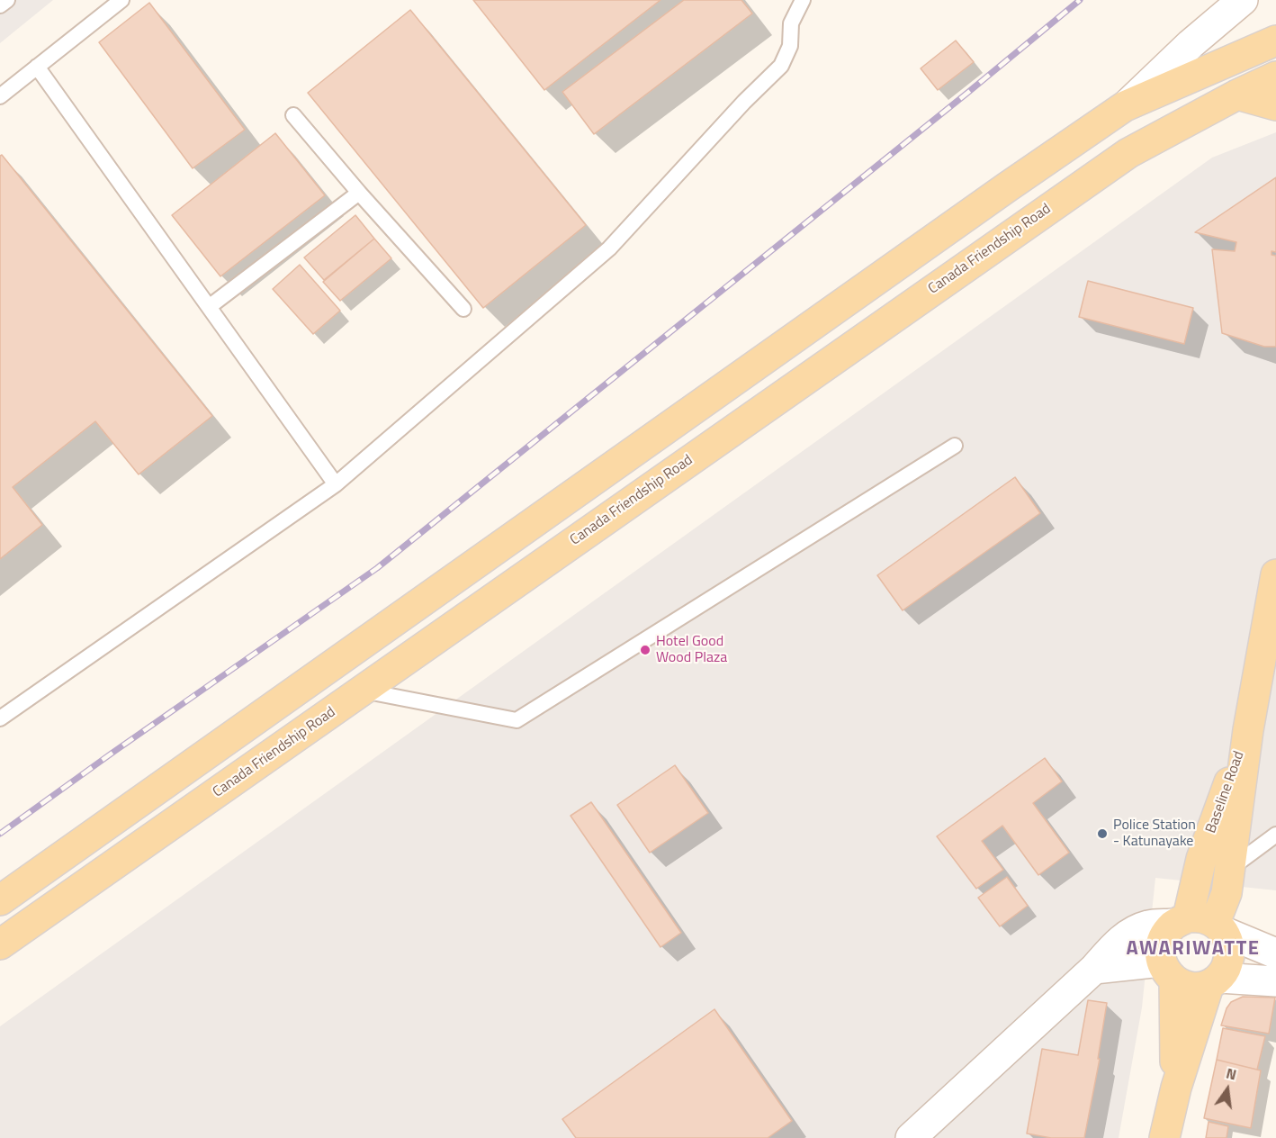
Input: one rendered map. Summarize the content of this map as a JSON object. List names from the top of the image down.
{
  "streets": {
    "main road": ["Canada Friendship Road", "Baseline Road"]
  },
  "districts": ["AWARIWATTE"],
  "places": ["Hotel Good Wood Plaza", "Police Station - Katunayake"],
  "north": "top"
}
